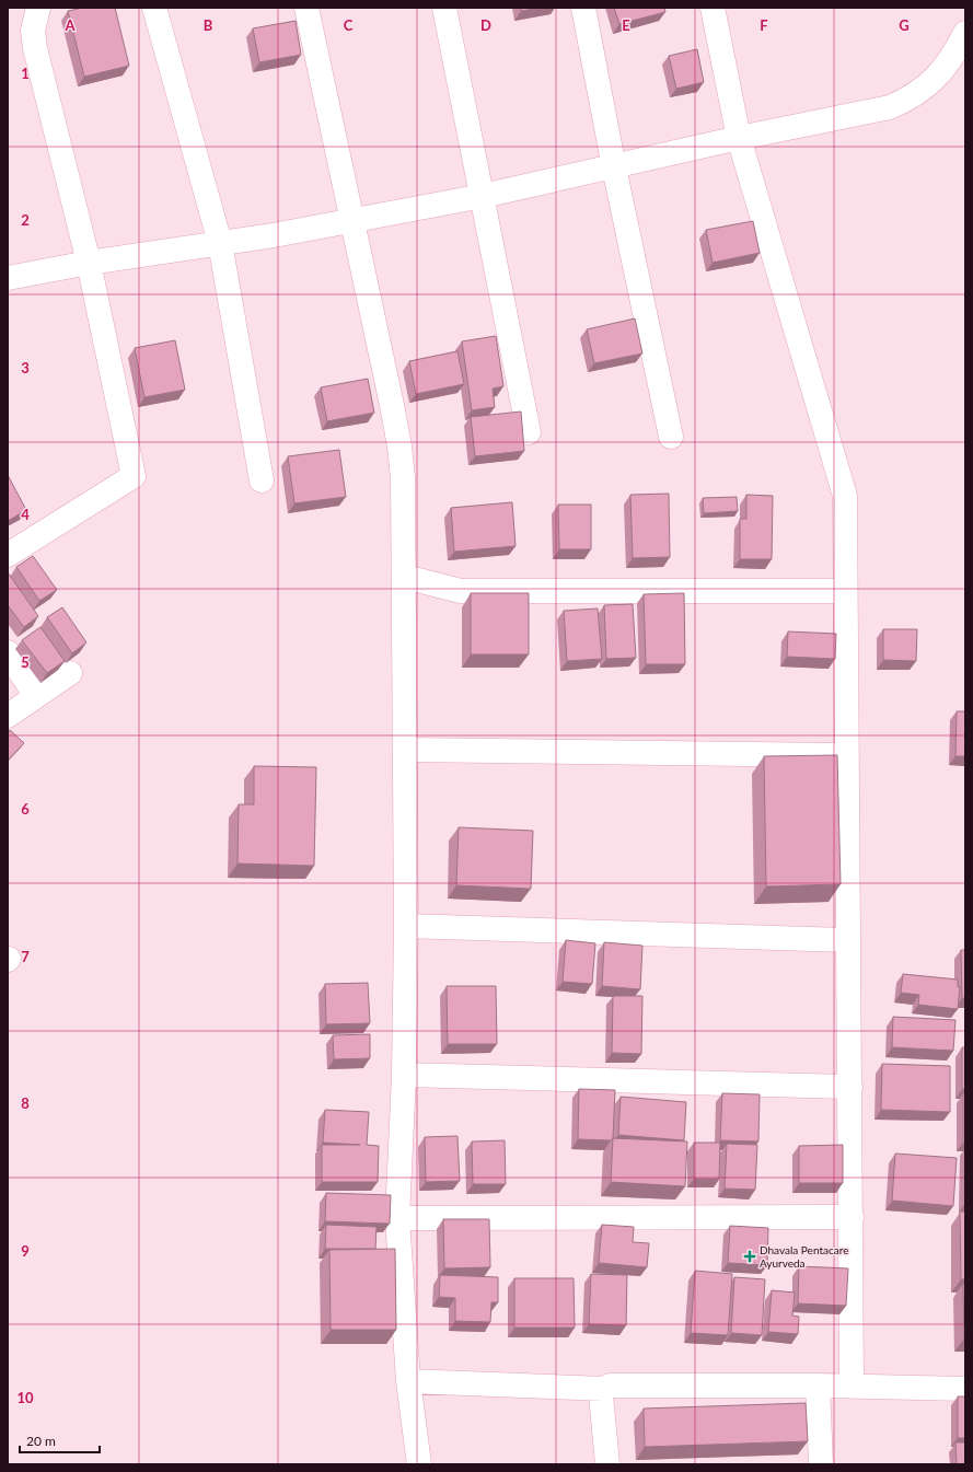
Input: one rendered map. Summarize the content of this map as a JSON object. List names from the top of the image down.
{
  "places": {
    "health": ["Dhavala Pentacare Ayurveda"]
  },
  "scale_bar": "20 m",
  "grid": {
    "columns": [
      "A",
      "B",
      "C",
      "D",
      "E",
      "F",
      "G"
    ],
    "rows": [
      "1",
      "2",
      "3",
      "4",
      "5",
      "6",
      "7",
      "8",
      "9",
      "10"
    ]
  }
}
